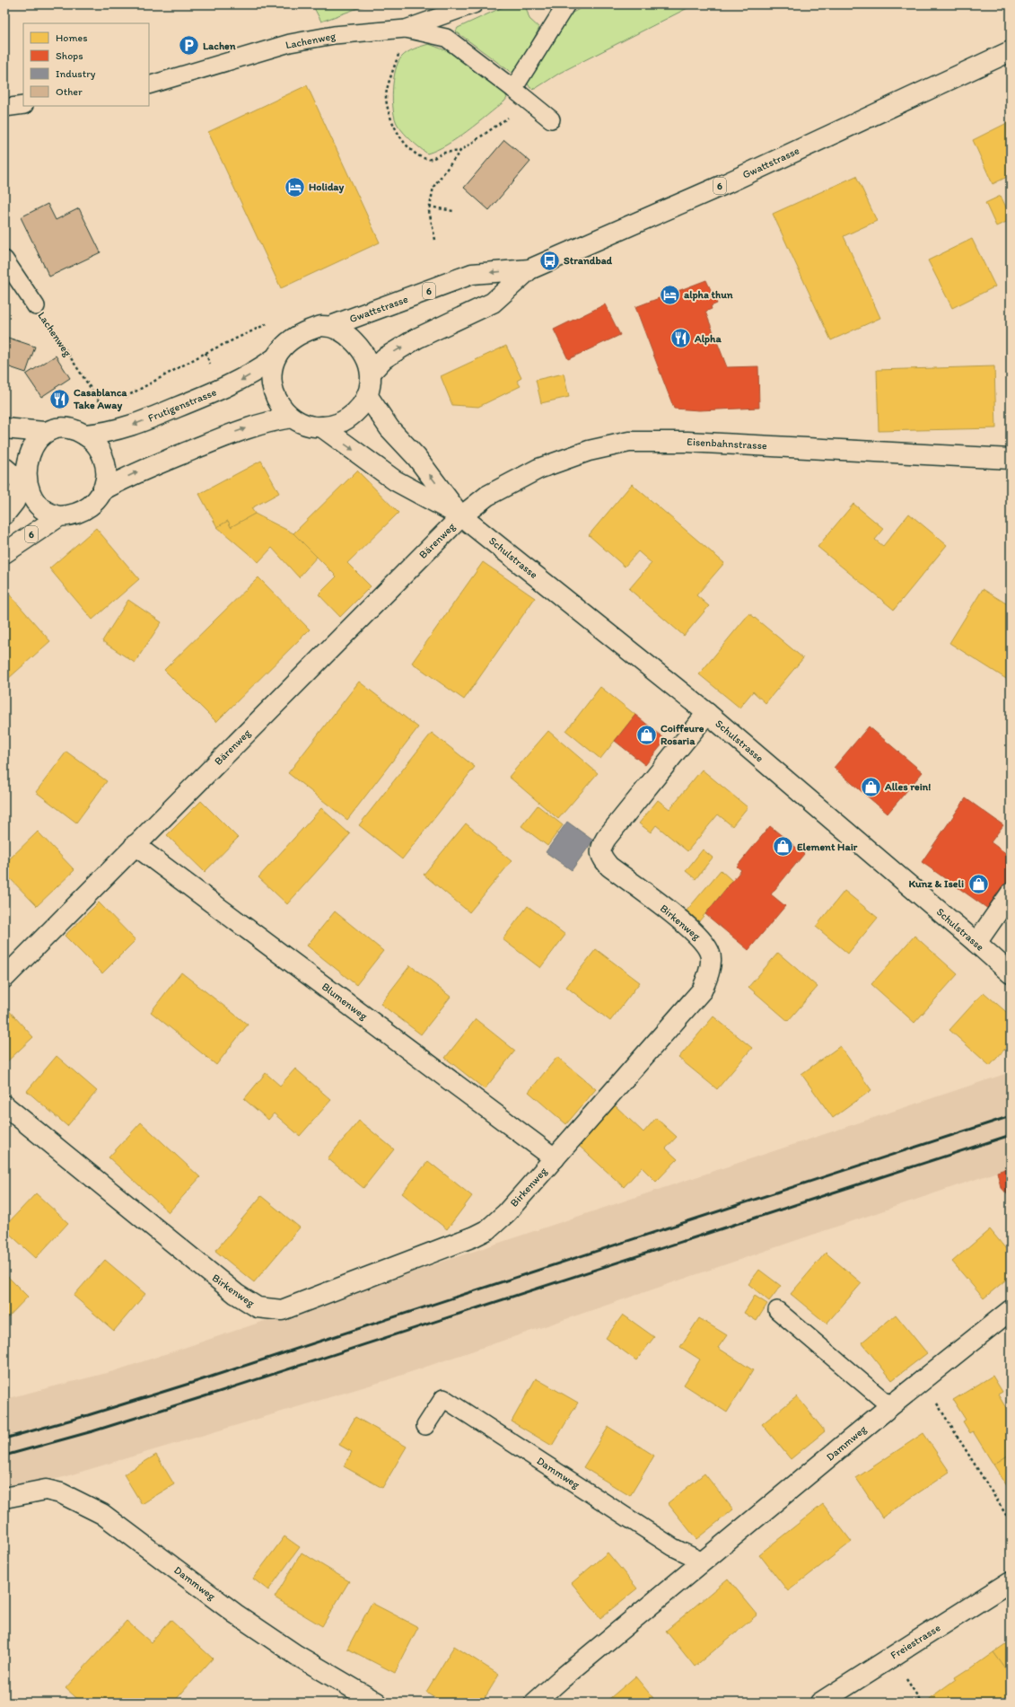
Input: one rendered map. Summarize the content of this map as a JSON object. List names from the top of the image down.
{
  "streets": {
    "street": [
      "Gwattstrasse",
      "6",
      "Frutigenstrasse",
      "Eisenbahnstrasse",
      "Bärenweg",
      "Schulstrasse",
      "Birkenweg",
      "Blumenweg",
      "Dammweg",
      "Freiestrasse"
    ],
    "lane": ["Lachenweg"]
  },
  "crossings": [
    ["Lachenweg", "6"],
    ["Lachenweg", "Frutigenstrasse"],
    ["Gwattstrasse", "Frutigenstrasse"],
    ["Gwattstrasse", "Schulstrasse"],
    ["6", "Frutigenstrasse"],
    ["Frutigenstrasse", "Schulstrasse"],
    ["Eisenbahnstrasse", "Bärenweg"],
    ["Eisenbahnstrasse", "Schulstrasse"],
    ["Bärenweg", "Schulstrasse"],
    ["Bärenweg", "Blumenweg"],
    ["Schulstrasse", "Birkenweg"],
    ["Birkenweg", "Blumenweg"]
  ],
  "places": {
    "parking": ["Lachen"],
    "hotel": ["Holiday", "alpha thun"],
    "bus stop": ["Strandbad"],
    "restaurant": ["Alpha", "Casablanca Take Away"],
    "shop": [
      "Coiffeure Rosaria",
      "Alles rein!",
      "Element Hair",
      "Kunz & Iseli"
    ]
  },
  "legend": [
    "Homes",
    "Shops",
    "Industry",
    "Other"
  ]
}
